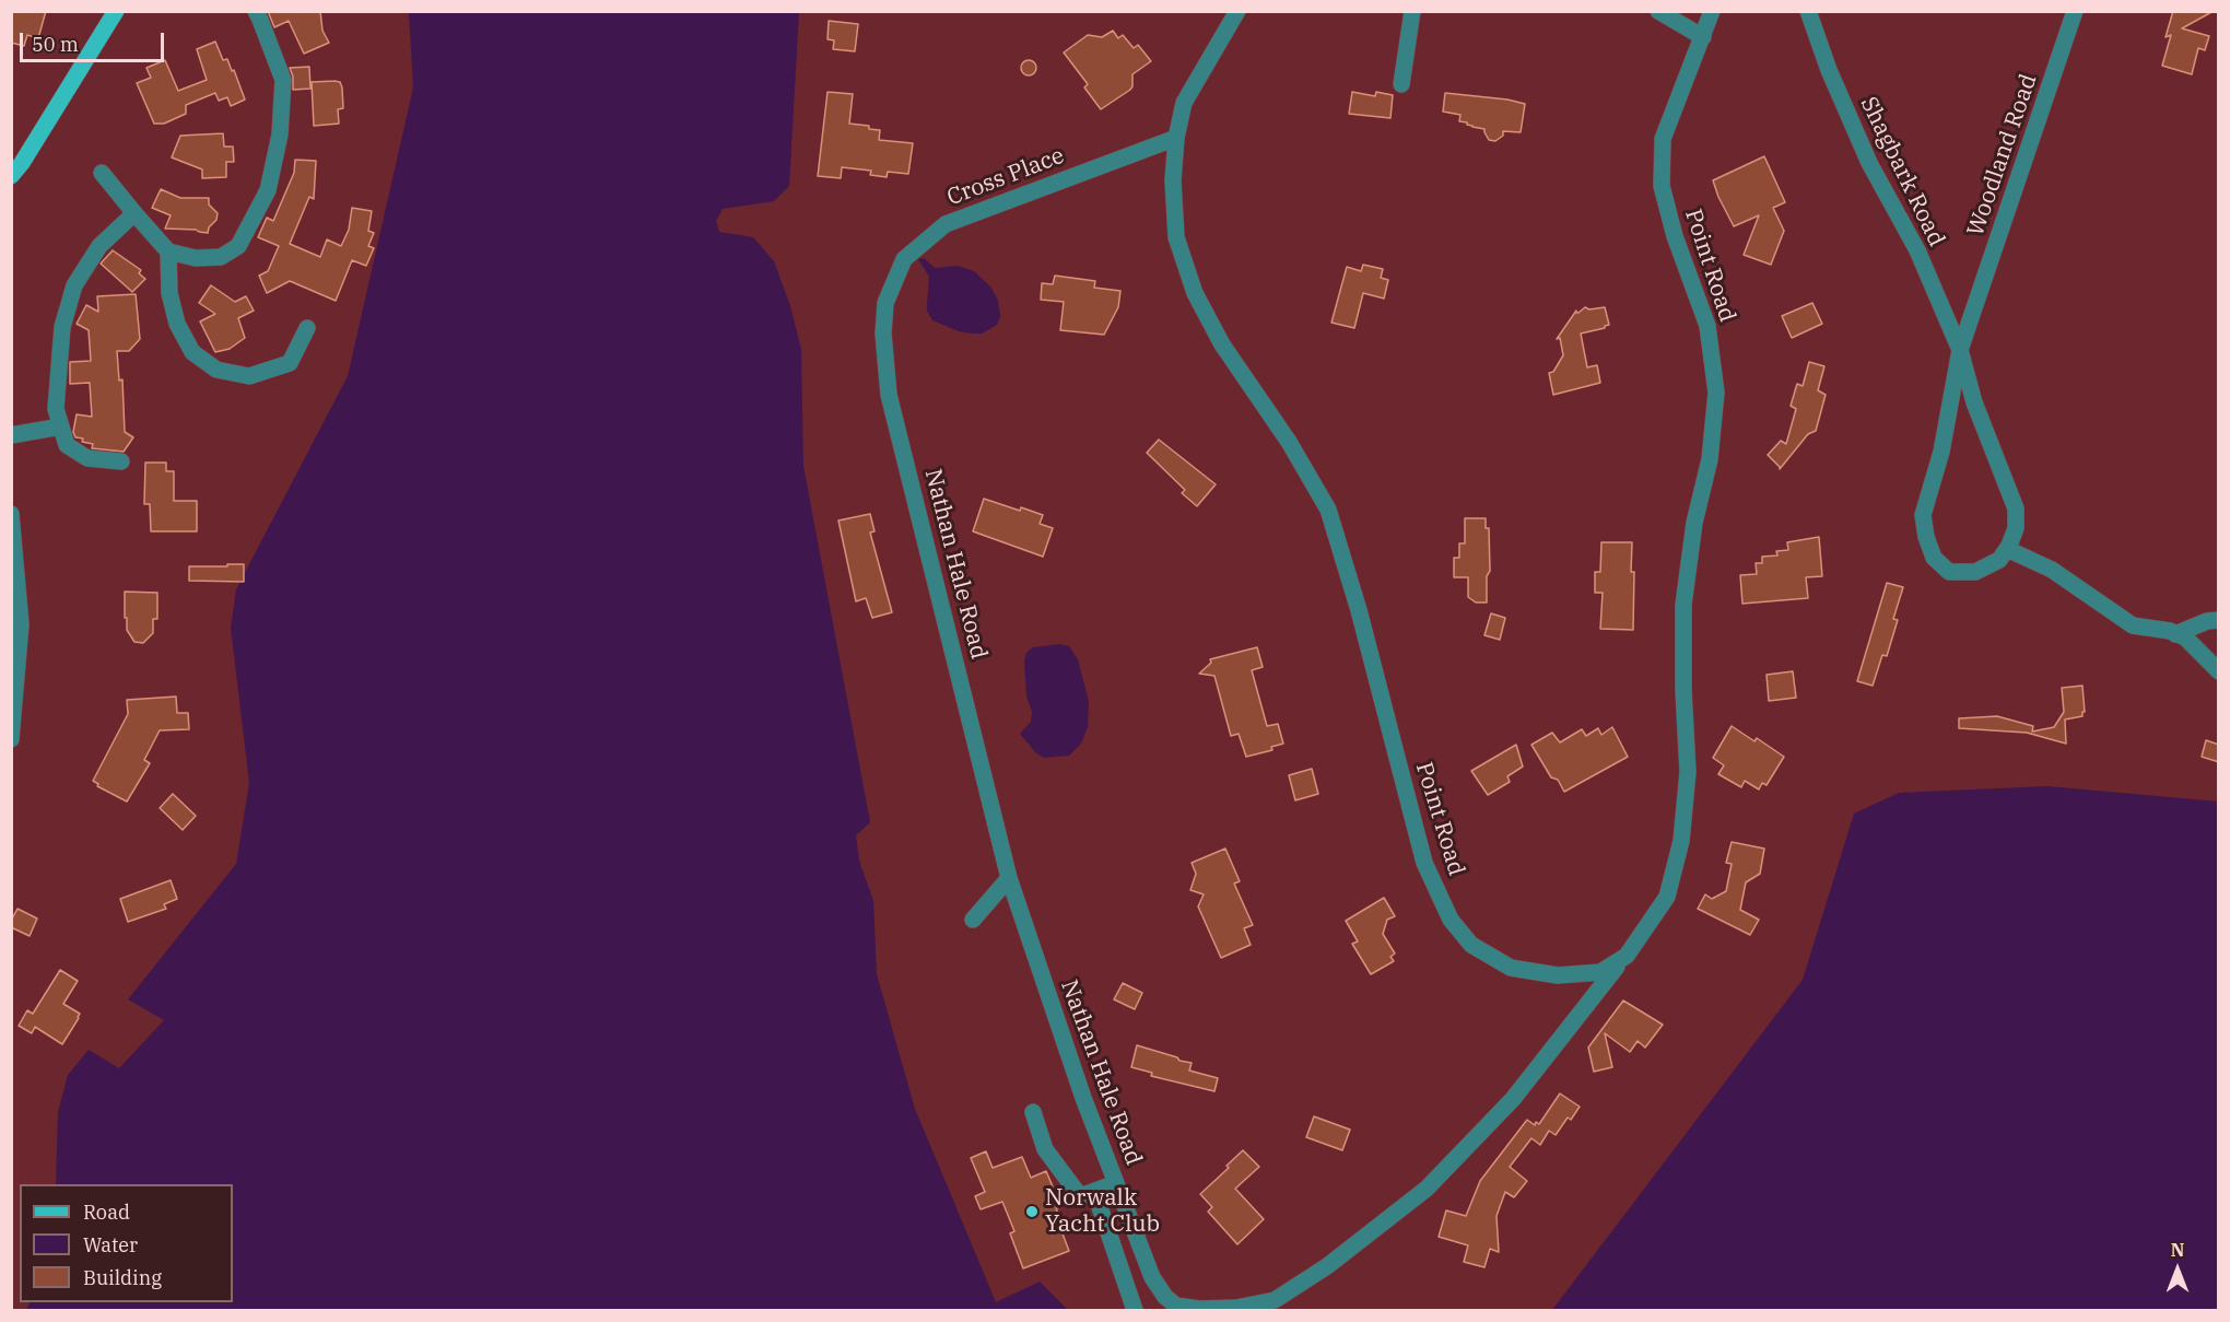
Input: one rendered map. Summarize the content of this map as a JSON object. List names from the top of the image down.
{
  "streets": {
    "street": [
      "Woodland Road",
      "Shagbark Road",
      "Cross Place",
      "Point Road",
      "Nathan Hale Road"
    ]
  },
  "crossings": [
    ["Woodland Road", "Shagbark Road"],
    ["Cross Place", "Point Road"],
    ["Cross Place", "Nathan Hale Road"],
    ["Point Road", "Nathan Hale Road"]
  ],
  "places": ["Norwalk Yacht Club"],
  "legend": ["Road", "Water", "Building"],
  "scale_bar": "50 m",
  "north": "top"
}
